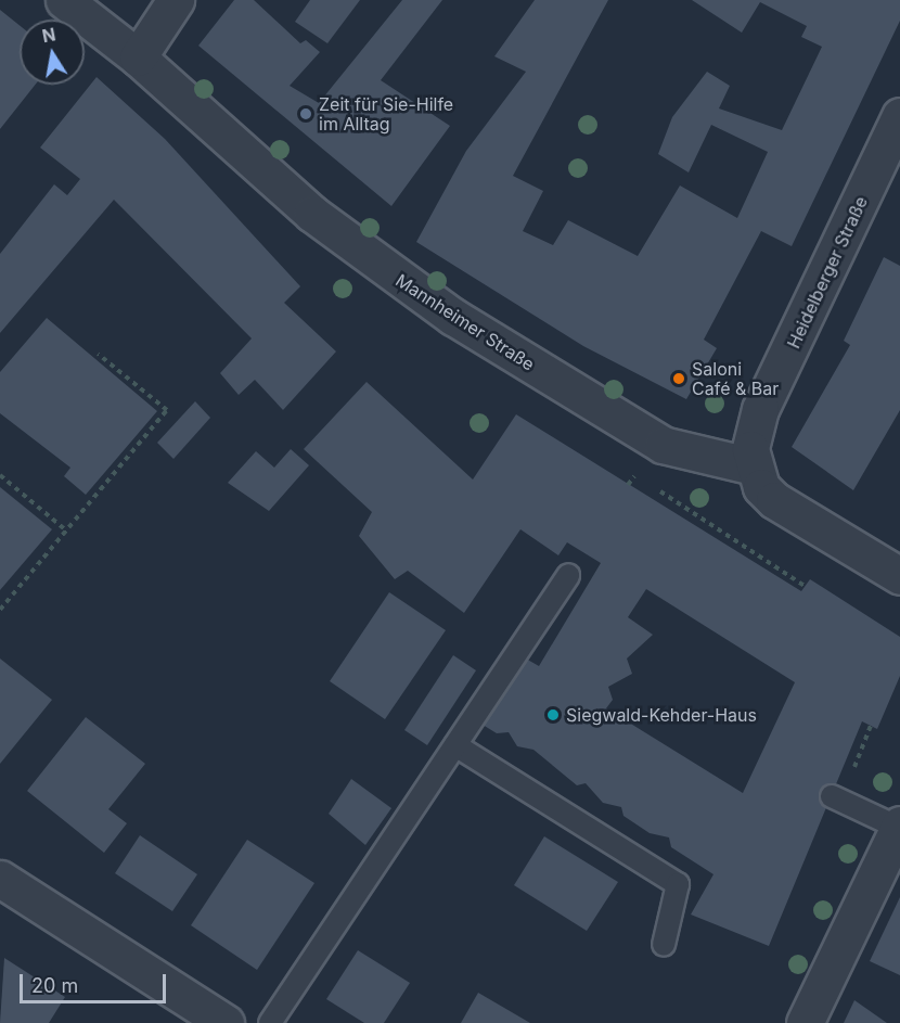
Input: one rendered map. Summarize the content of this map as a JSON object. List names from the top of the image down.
{
  "streets": {
    "street": ["Heidelberger Straße", "Mannheimer Straße"]
  },
  "crossings": [
    ["Heidelberger Straße", "Mannheimer Straße"]
  ],
  "places": ["Zeit für Sie-Hilfe im Alltag", "Saloni Café & Bar", "Siegwald-Kehder-Haus"],
  "scale_bar": "20 m",
  "north": "top"
}
